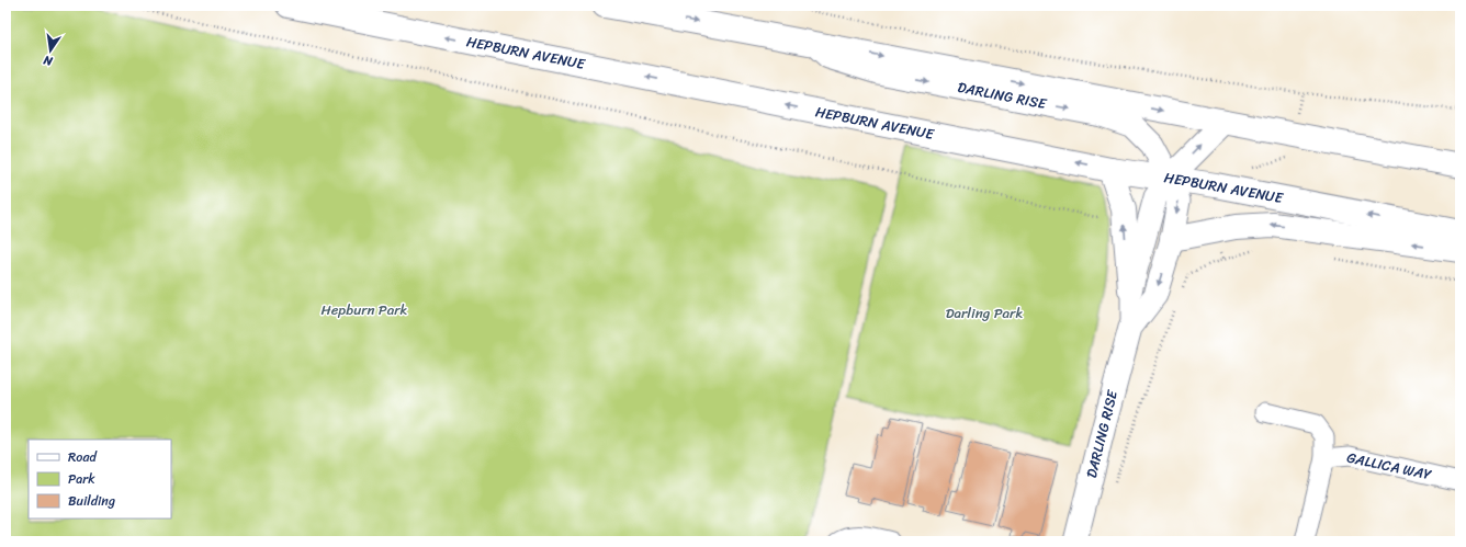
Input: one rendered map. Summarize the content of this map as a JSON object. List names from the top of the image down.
{
  "streets": {
    "main road": ["HEPBURN AVENUE"],
    "street": ["DARLING RISE", "GALLICA WAY"]
  },
  "crossings": [
    ["HEPBURN AVENUE", "DARLING RISE"]
  ],
  "parks": ["Hepburn Park", "Darling Park"],
  "legend": ["Road", "Park", "Building"],
  "north": "bottom"
}
